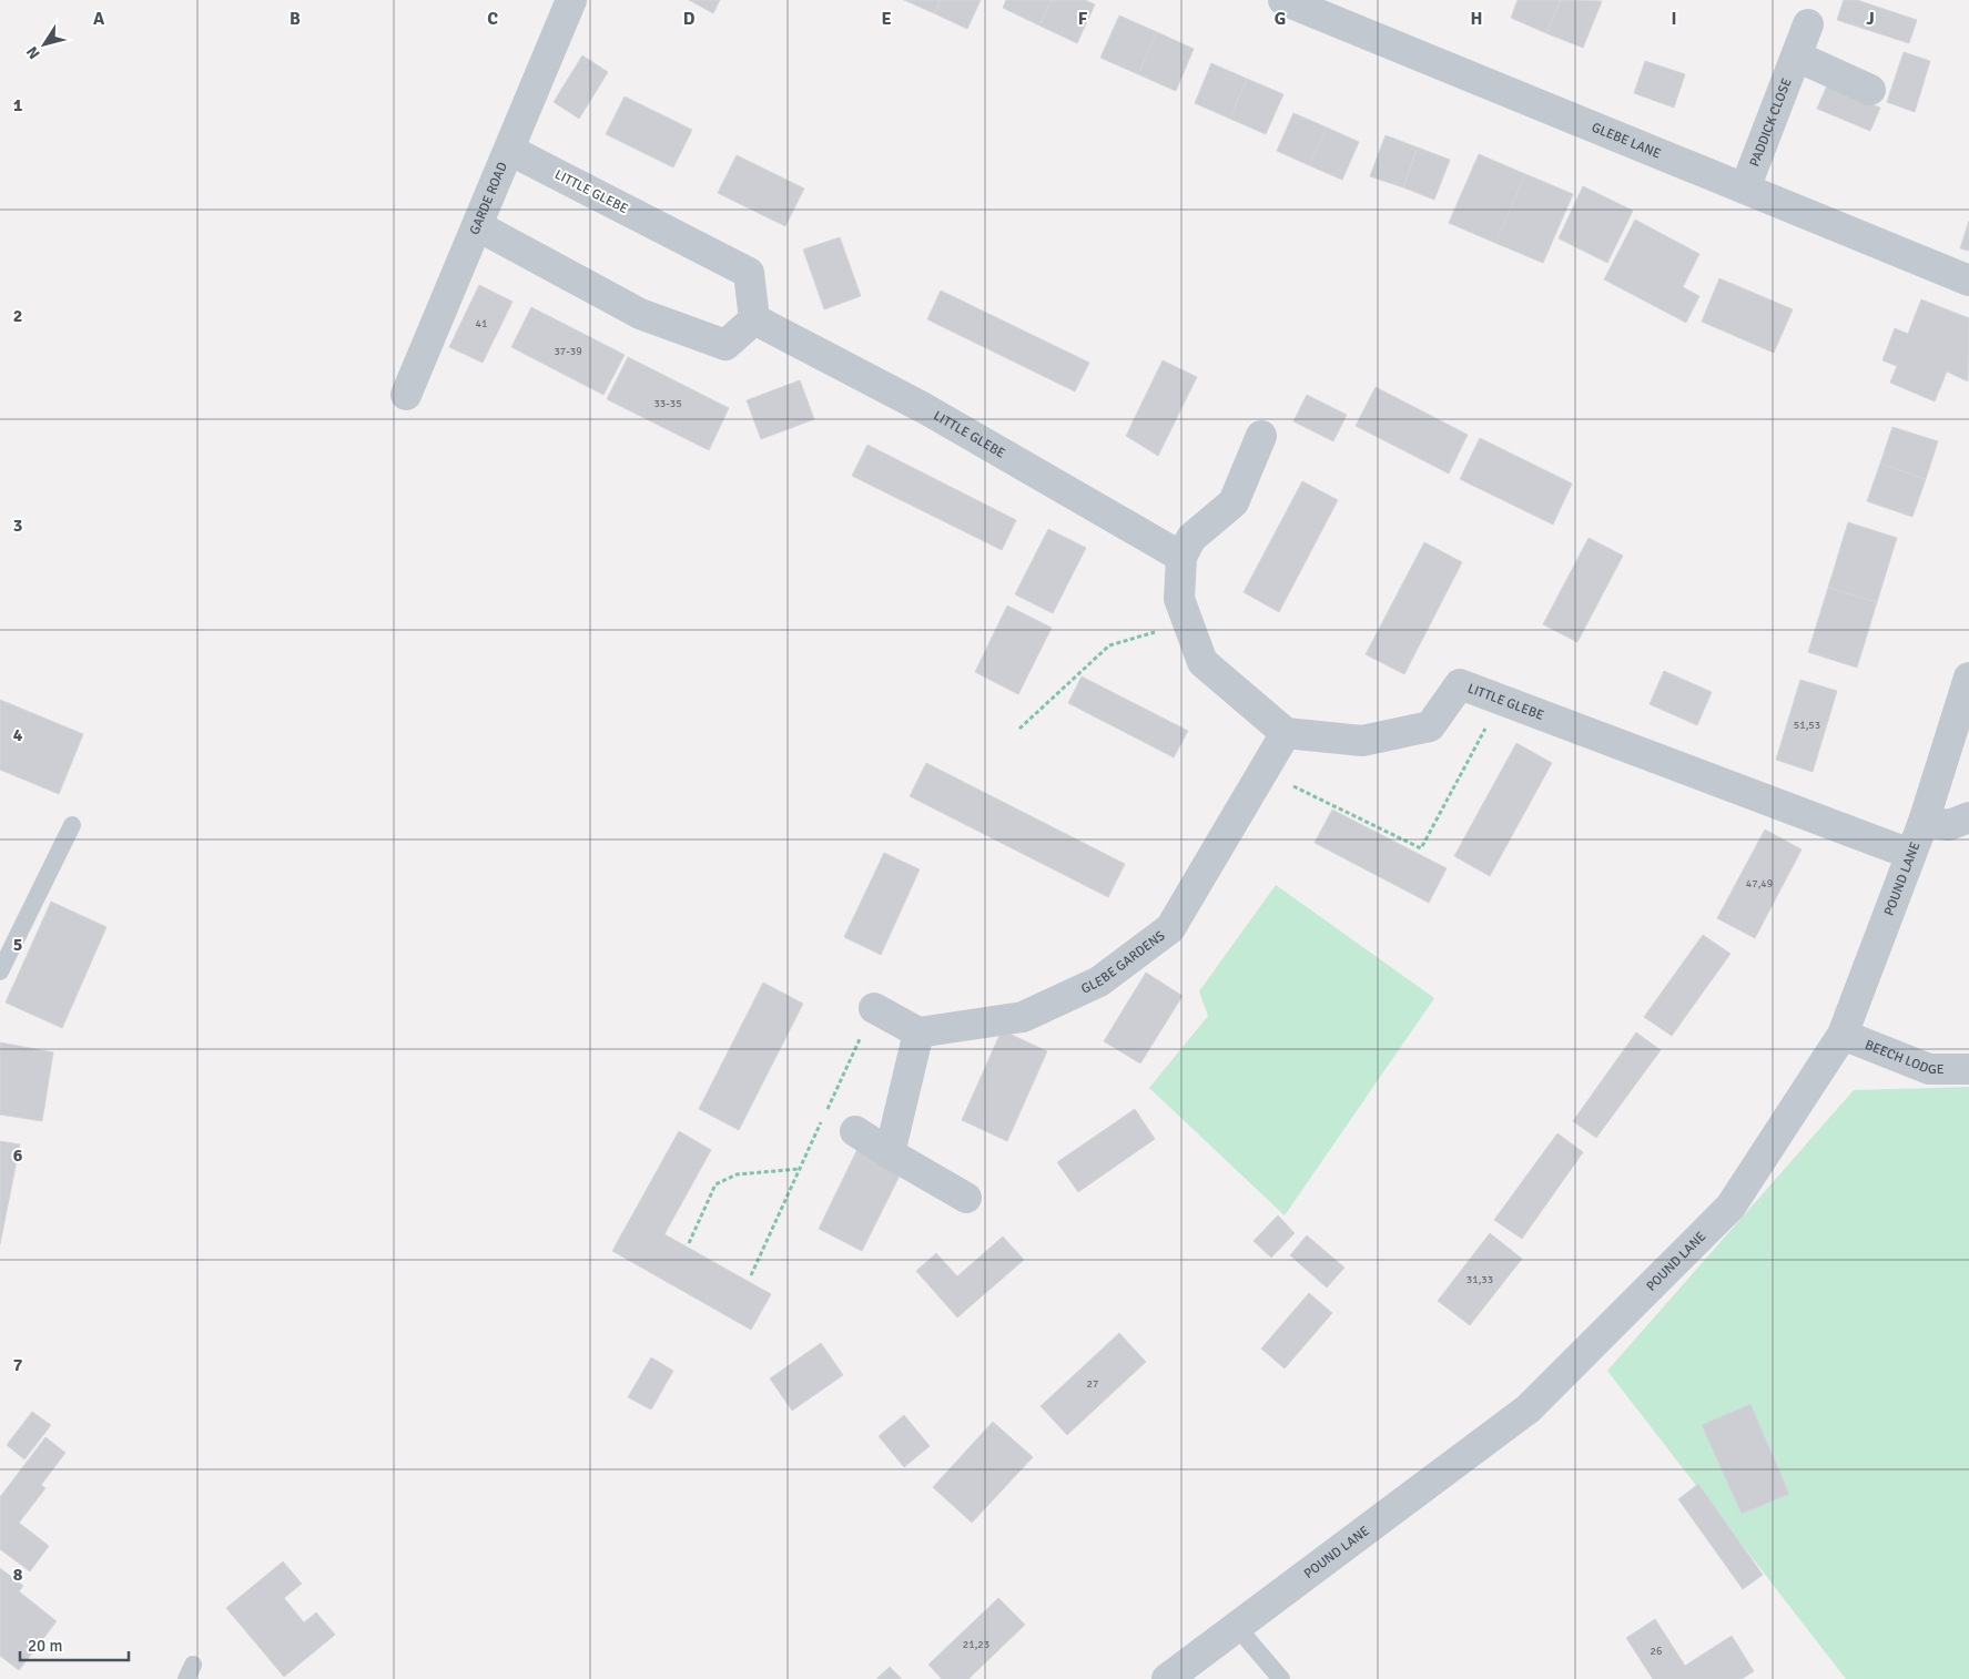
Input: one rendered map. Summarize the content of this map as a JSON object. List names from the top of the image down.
{
  "streets": {
    "street": [
      "PADDICK CLOSE",
      "GLEBE LANE",
      "LITTLE GLEBE",
      "GARDE ROAD",
      "POUND LANE",
      "GLEBE GARDENS",
      "BEECH LODGE"
    ]
  },
  "crossings": [
    ["PADDICK CLOSE", "GLEBE LANE"],
    ["LITTLE GLEBE", "GARDE ROAD"],
    ["LITTLE GLEBE", "POUND LANE"],
    ["LITTLE GLEBE", "GLEBE GARDENS"],
    ["POUND LANE", "BEECH LODGE"]
  ],
  "house_numbers": [
    "41",
    "37-39",
    "33-35",
    "51,53",
    "47,49",
    "31,33",
    "27",
    "21,23",
    "26"
  ],
  "scale_bar": "20 m",
  "north": "bottom left",
  "grid": {
    "columns": [
      "A",
      "B",
      "C",
      "D",
      "E",
      "F",
      "G",
      "H",
      "I",
      "J"
    ],
    "rows": [
      "1",
      "2",
      "3",
      "4",
      "5",
      "6",
      "7",
      "8"
    ]
  }
}
